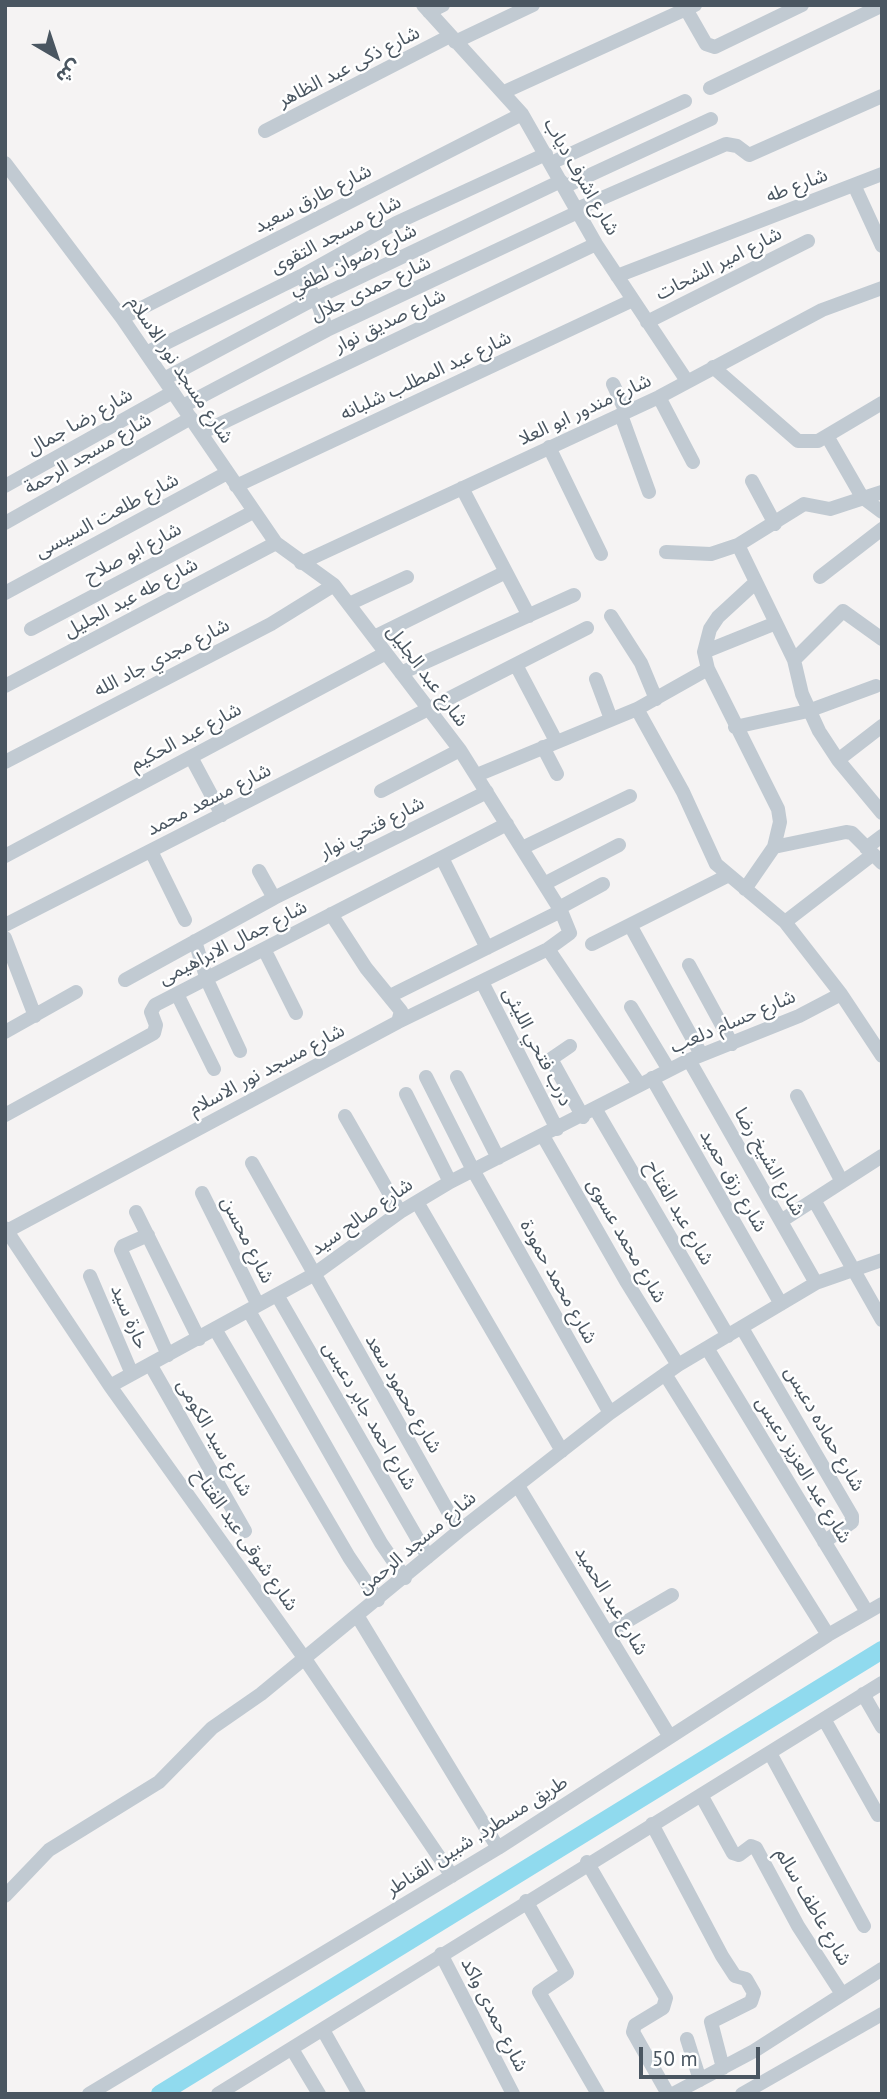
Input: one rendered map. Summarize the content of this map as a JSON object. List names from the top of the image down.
{
  "streets": {
    "street": [
      "شارع ذكى عبد الظاهر",
      "شارع اشرف دياب",
      "شارع طه",
      "شارع طارق سعيد",
      "شارع مسجد التقوى",
      "شارع رضوان لطفي",
      "شارع امير الشحات",
      "شارع حمدى جلال",
      "شارع صديق نوار",
      "شارع مسجد نور الاسلام",
      "شارع عبد المطلب شلبانه",
      "شارع مندور ابو العلا",
      "شارع رضا جمال",
      "شارع مسجد الرحمة",
      "شارع طلعت السيسى",
      "شارع ابو صلاح",
      "شارع طه عبد الجليل",
      "شارع مجدي جاد الله",
      "شارع عبد الجليل",
      "شارع عبد الحكيم",
      "شارع مسعد محمد",
      "شارع فتحي نوار",
      "شارع جمال الابراهيمى",
      "شارع حسام دلعب",
      "درب فتحي الليثى",
      "شارع الشيخ رضا",
      "شارع رزق حميد",
      "شارع عبد الفتاح",
      "شارع صالح سيد",
      "شارع محسن",
      "شارع محمد عسوى",
      "شارع محمد حمودة",
      "حارة سيد",
      "شارع محمود سعد",
      "شارع احمد جابر دعبس",
      "شارع حماده دعبس",
      "شارع سيد الكومى",
      "شارع عبد العزيز دعبس",
      "شارع شوقى عبد الفتاح",
      "شارع مسجد الرحمن",
      "شارع عبد الحميد",
      "طريق مسطرد, شبين القناطر",
      "شارع عاطف سالم",
      "شارع حمدى واكد"
    ]
  },
  "crossings": [
    ["شارع ذكى عبد الظاهر", "شارع اشرف دياب"],
    ["شارع اشرف دياب", "شارع طه"],
    ["شارع اشرف دياب", "شارع طارق سعيد"],
    ["شارع اشرف دياب", "شارع مسجد التقوى"],
    ["شارع اشرف دياب", "شارع رضوان لطفي"],
    ["شارع اشرف دياب", "شارع امير الشحات"],
    ["شارع اشرف دياب", "شارع حمدى جلال"],
    ["شارع اشرف دياب", "شارع صديق نوار"],
    ["شارع اشرف دياب", "شارع عبد المطلب شلبانه"],
    ["شارع اشرف دياب", "شارع مندور ابو العلا"],
    ["شارع طارق سعيد", "شارع مسجد نور الاسلام"],
    ["شارع مسجد التقوى", "شارع مسجد نور الاسلام"],
    ["شارع رضوان لطفي", "شارع مسجد نور الاسلام"],
    ["شارع حمدى جلال", "شارع مسجد نور الاسلام"],
    ["شارع حمدى جلال", "شارع مسجد الرحمة"],
    ["شارع صديق نوار", "شارع مسجد نور الاسلام"],
    ["شارع مسجد نور الاسلام", "شارع عبد المطلب شلبانه"],
    ["شارع مسجد نور الاسلام", "شارع مندور ابو العلا"],
    ["شارع مسجد نور الاسلام", "شارع رضا جمال"],
    ["شارع مسجد نور الاسلام", "شارع مسجد الرحمة"],
    ["شارع مسجد نور الاسلام", "شارع طلعت السيسى"],
    ["شارع مسجد نور الاسلام", "شارع ابو صلاح"],
    ["شارع مسجد نور الاسلام", "شارع طه عبد الجليل"],
    ["شارع مسجد نور الاسلام", "شارع مجدي جاد الله"],
    ["شارع مسجد نور الاسلام", "شارع عبد الجليل"],
    ["شارع مسجد نور الاسلام", "درب فتحي الليثى"],
    ["شارع مسجد نور الاسلام", "شارع رزق حميد"],
    ["شارع مسجد نور الاسلام", "شارع شوقى عبد الفتاح"],
    ["شارع مجدي جاد الله", "شارع عبد الجليل"],
    ["شارع عبد الجليل", "شارع عبد الحكيم"],
    ["شارع عبد الجليل", "شارع مسعد محمد"],
    ["شارع عبد الجليل", "شارع فتحي نوار"],
    ["شارع عبد الجليل", "شارع جمال الابراهيمى"],
    ["شارع حسام دلعب", "شارع الشيخ رضا"],
    ["شارع حسام دلعب", "شارع رزق حميد"],
    ["شارع حسام دلعب", "شارع صالح سيد"],
    ["درب فتحي الليثى", "شارع صالح سيد"],
    ["شارع الشيخ رضا", "شارع مسجد الرحمن"],
    ["شارع رزق حميد", "شارع صالح سيد"],
    ["شارع رزق حميد", "شارع مسجد الرحمن"],
    ["شارع عبد الفتاح", "شارع صالح سيد"],
    ["شارع عبد الفتاح", "شارع مسجد الرحمن"],
    ["شارع صالح سيد", "شارع محسن"],
    ["شارع صالح سيد", "شارع محمد عسوى"],
    ["شارع صالح سيد", "شارع محمد حمودة"],
    ["شارع صالح سيد", "حارة سيد"],
    ["شارع صالح سيد", "شارع محمود سعد"],
    ["شارع صالح سيد", "شارع احمد جابر دعبس"],
    ["شارع صالح سيد", "شارع سيد الكومى"],
    ["شارع صالح سيد", "شارع شوقى عبد الفتاح"],
    ["شارع محسن", "شارع مسجد الرحمن"],
    ["شارع محمد عسوى", "شارع مسجد الرحمن"],
    ["شارع محمد حمودة", "شارع مسجد الرحمن"],
    ["شارع محمود سعد", "شارع مسجد الرحمن"],
    ["شارع احمد جابر دعبس", "شارع مسجد الرحمن"],
    ["شارع حماده دعبس", "شارع عبد العزيز دعبس"],
    ["شارع حماده دعبس", "شارع مسجد الرحمن"],
    ["شارع عبد العزيز دعبس", "شارع مسجد الرحمن"],
    ["شارع عبد العزيز دعبس", "طريق مسطرد, شبين القناطر"],
    ["شارع شوقى عبد الفتاح", "شارع مسجد الرحمن"],
    ["شارع شوقى عبد الفتاح", "طريق مسطرد, شبين القناطر"],
    ["شارع مسجد الرحمن", "شارع عبد الحميد"],
    ["شارع عبد الحميد", "طريق مسطرد, شبين القناطر"]
  ],
  "scale_bar": "50 m",
  "north": "bottom right"
}
